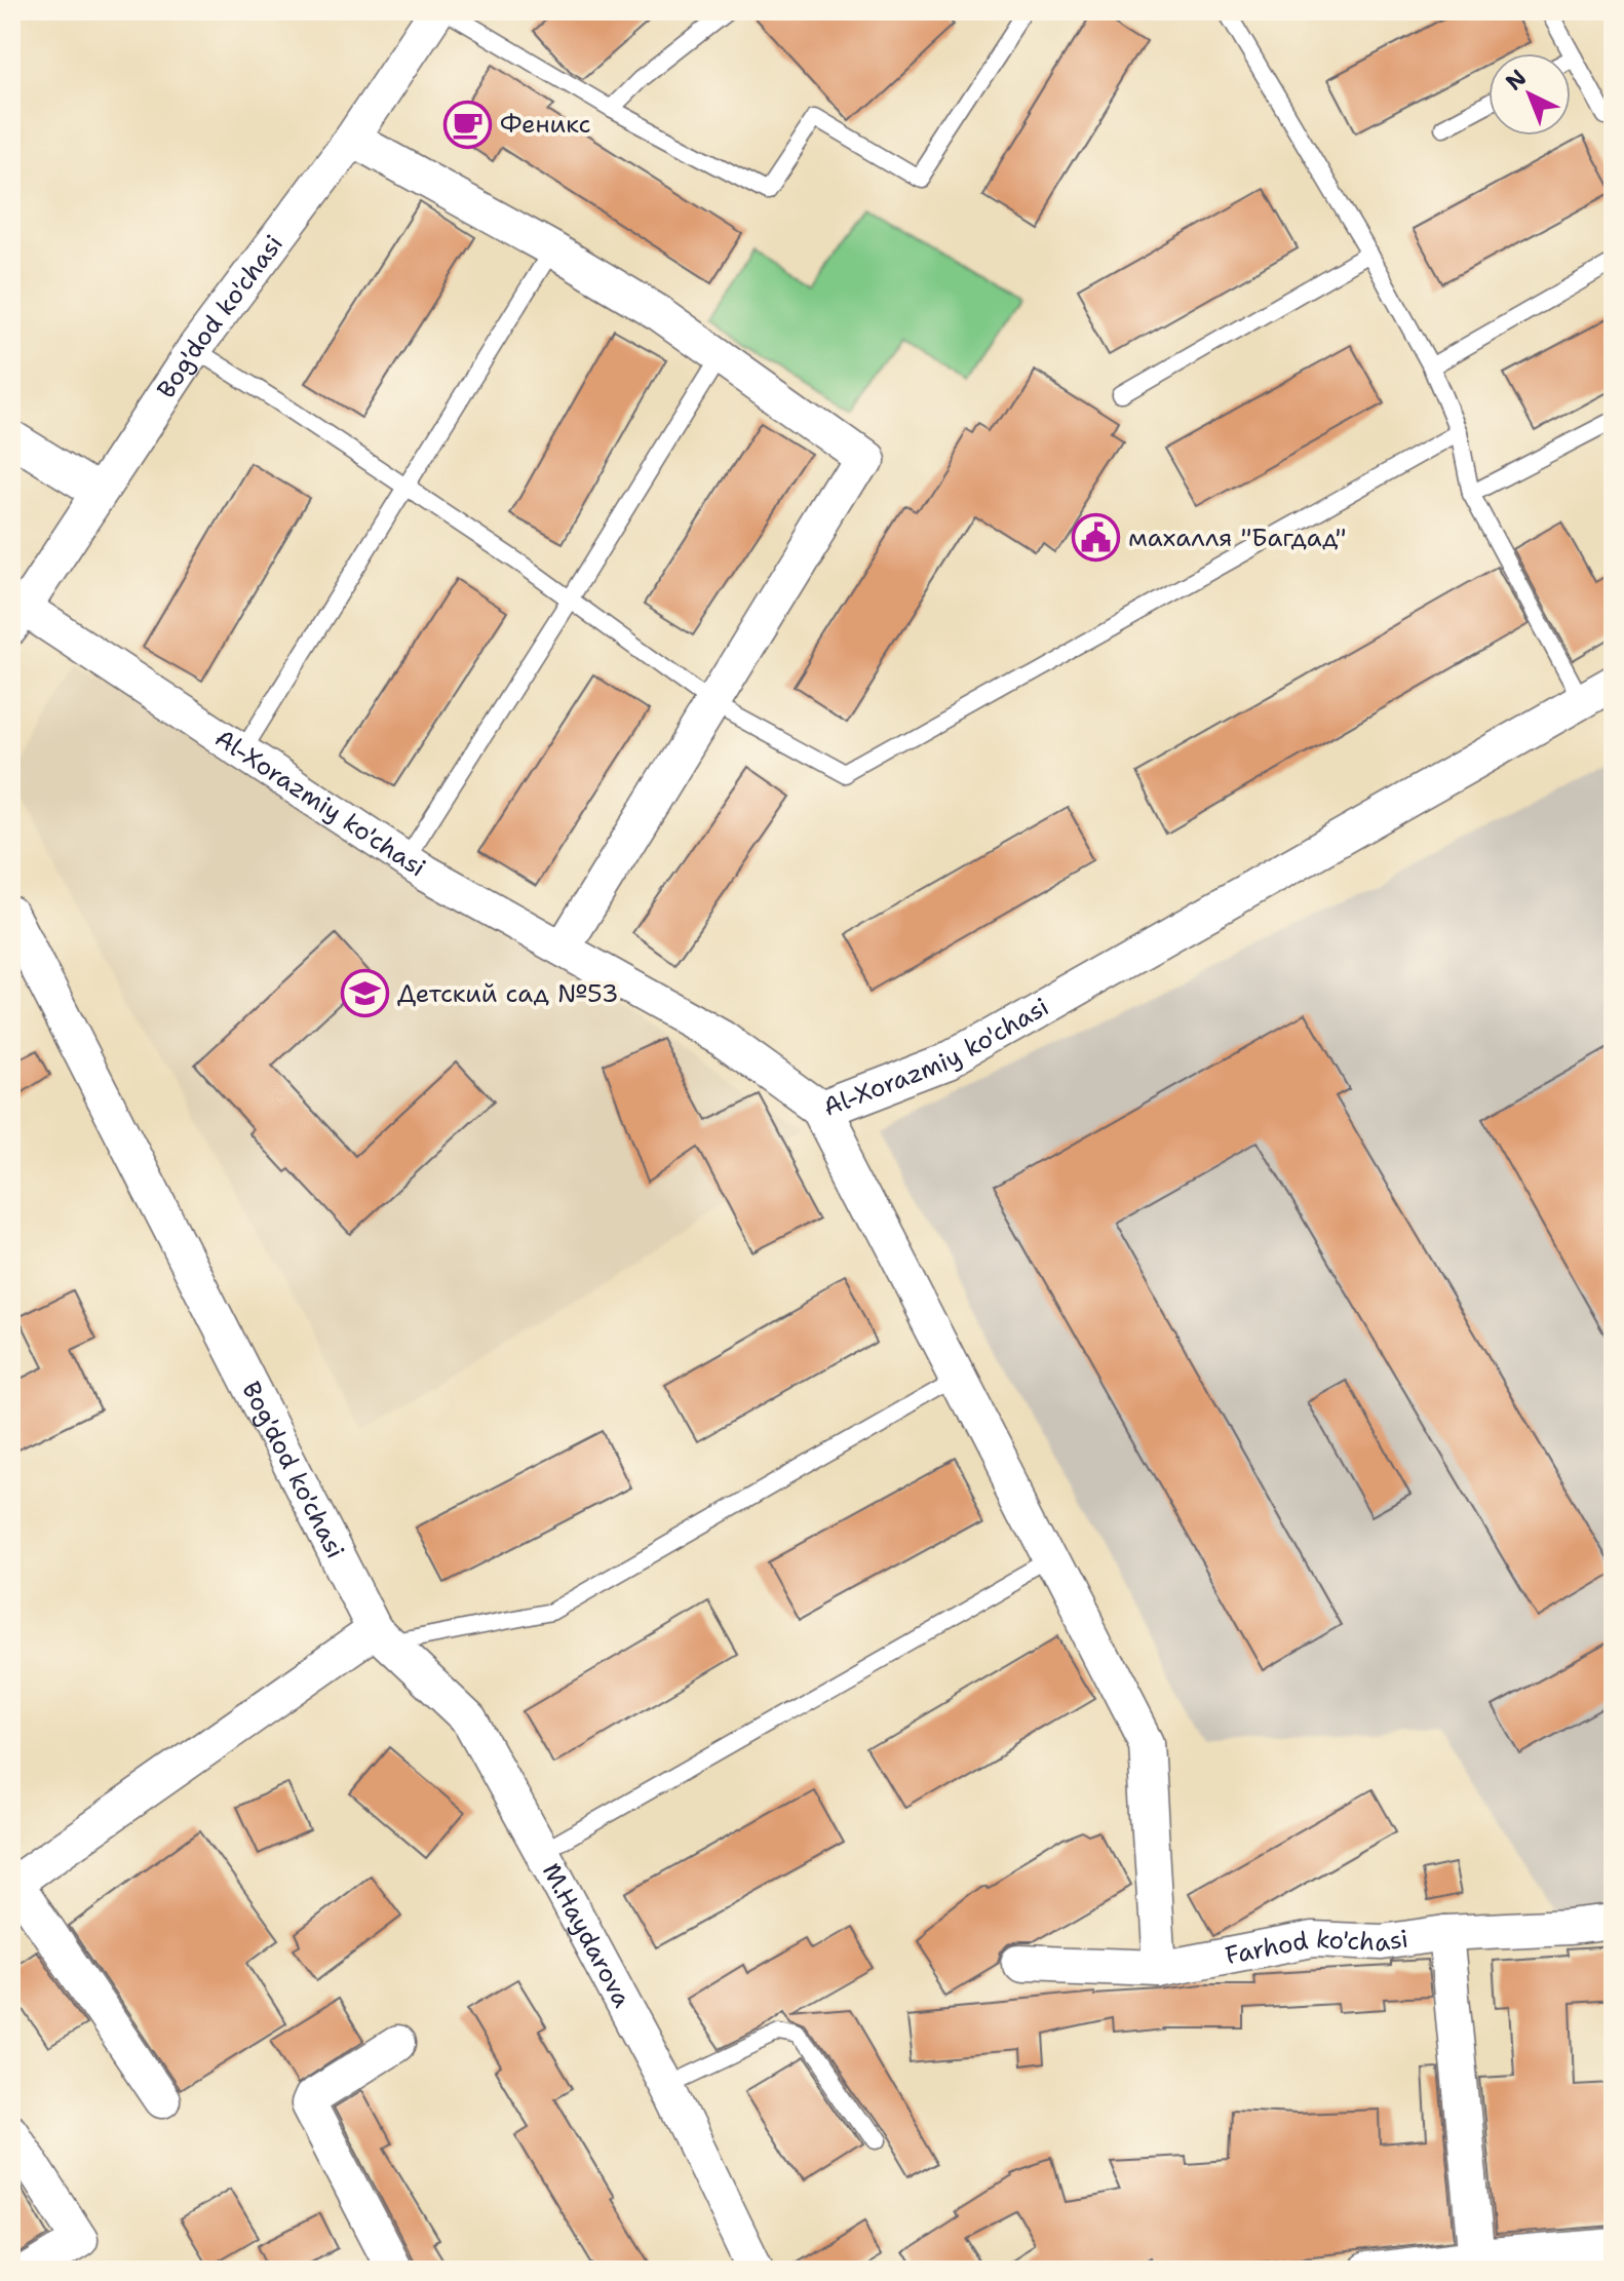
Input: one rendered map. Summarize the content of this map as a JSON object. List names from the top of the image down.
{
  "streets": {
    "street": [
      "Bog'dod ko'chasi",
      "Al-Xorazmiy ko'chasi",
      "M.Haydarova",
      "Farhod ko'chasi"
    ]
  },
  "crossings": [
    ["Bog'dod ko'chasi", "Al-Xorazmiy ko'chasi"],
    ["Bog'dod ko'chasi", "M.Haydarova"]
  ],
  "places": {
    "cafe": ["Феникс"],
    "public building": ["махалля \"Багдад\""],
    "school or university": ["Детский сад №53"]
  },
  "north": "top left"
}
